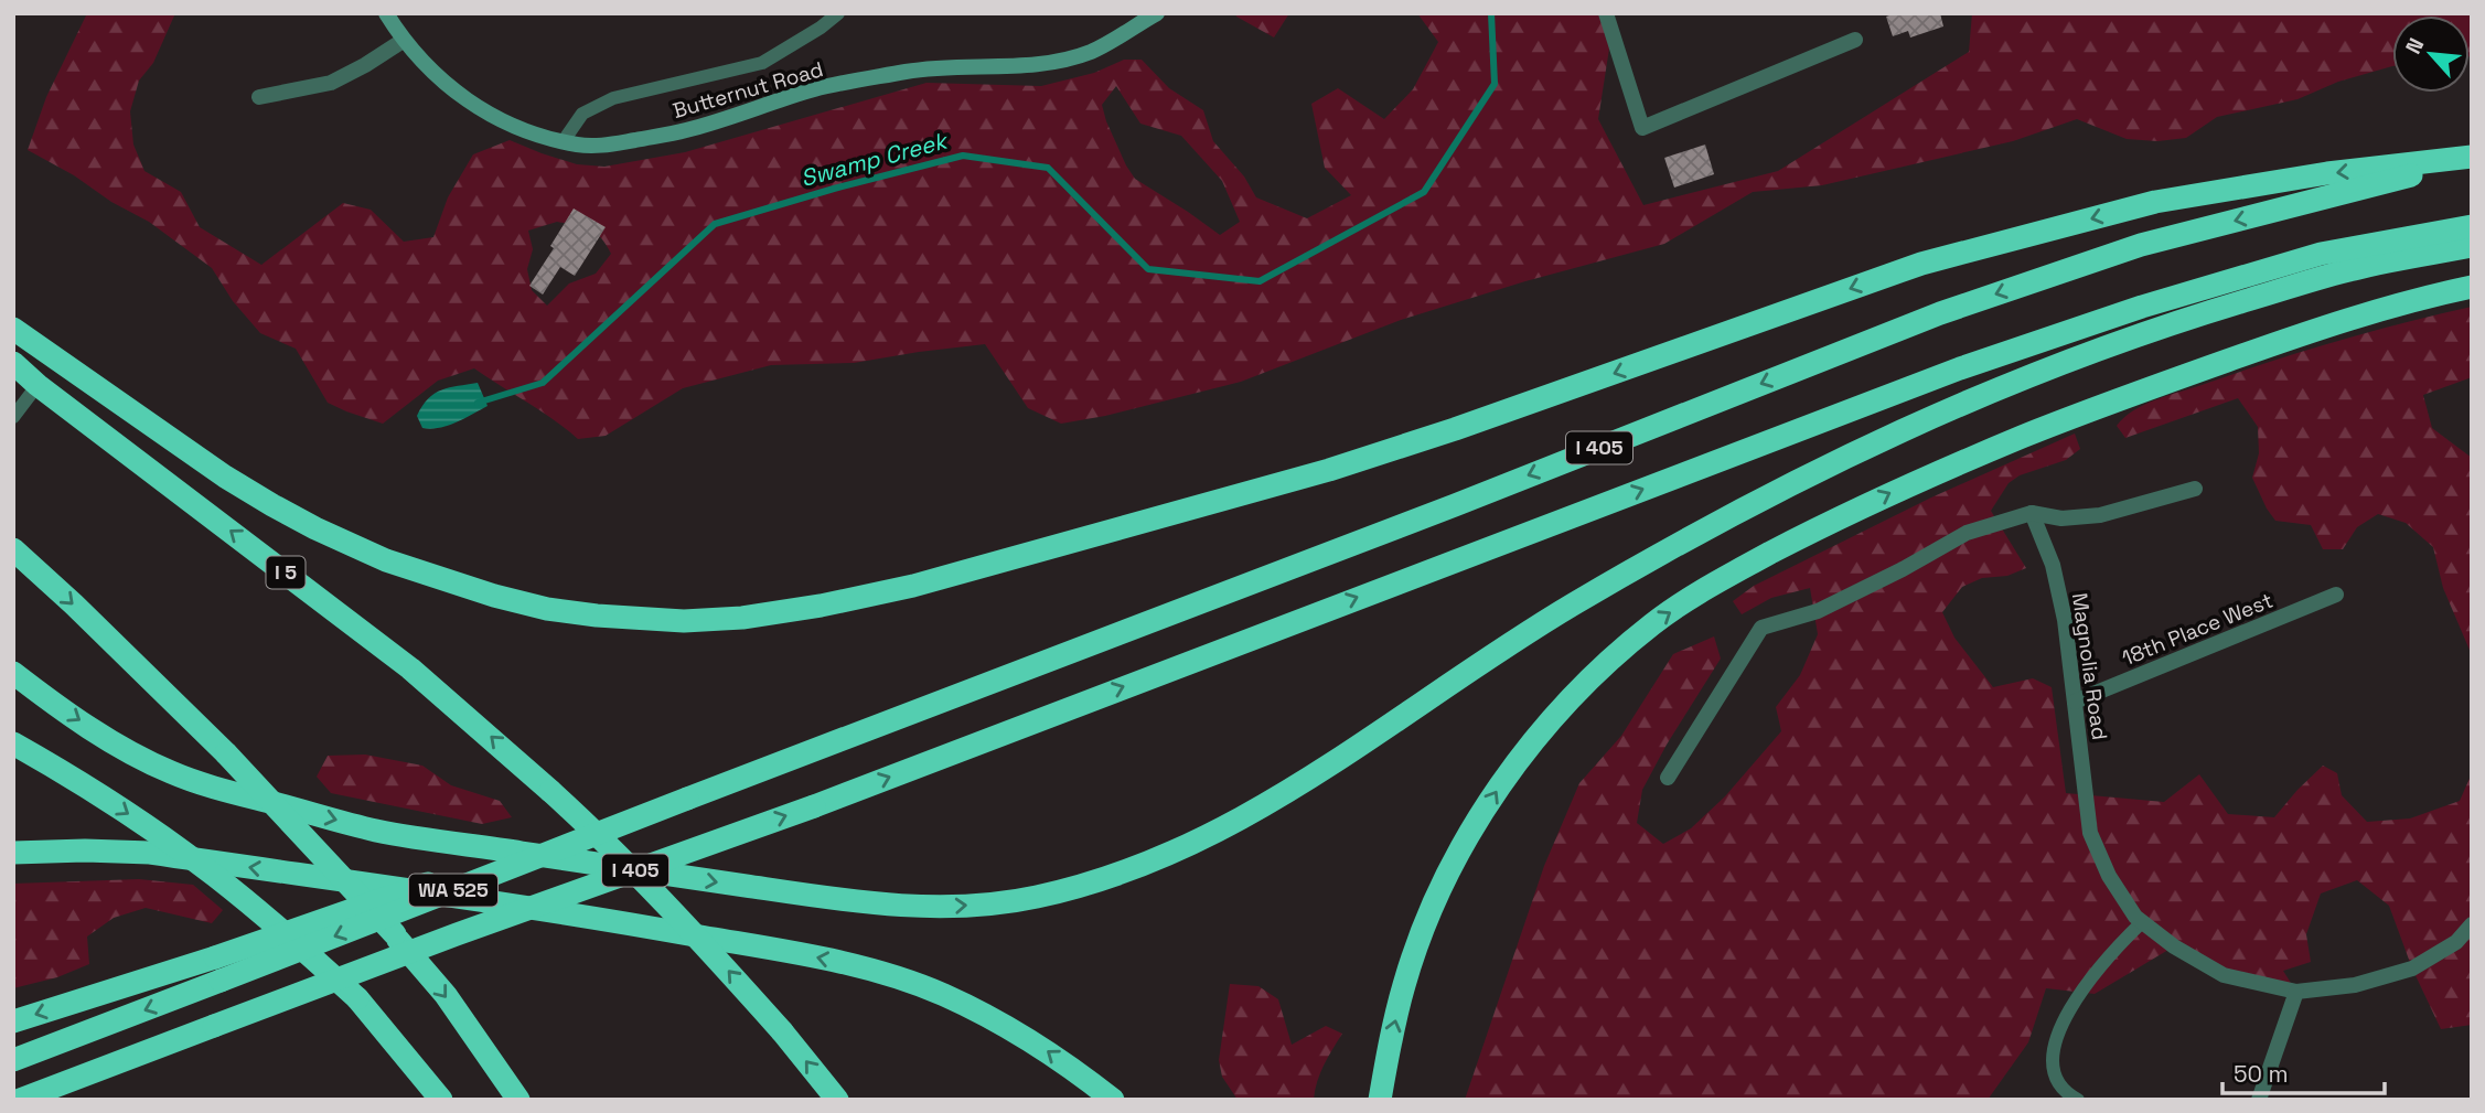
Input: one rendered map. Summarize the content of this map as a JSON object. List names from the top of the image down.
{
  "streets": {
    "highway": ["I 405", "I 5", "WA 525"],
    "street": ["Butternut Road", "18th Place West", "Magnolia Road"]
  },
  "crossings": [
    ["I 405", "WA 525"],
    ["18th Place West", "Magnolia Road"]
  ],
  "water": ["Swamp Creek"],
  "scale_bar": "50 m",
  "north": "top left"
}
